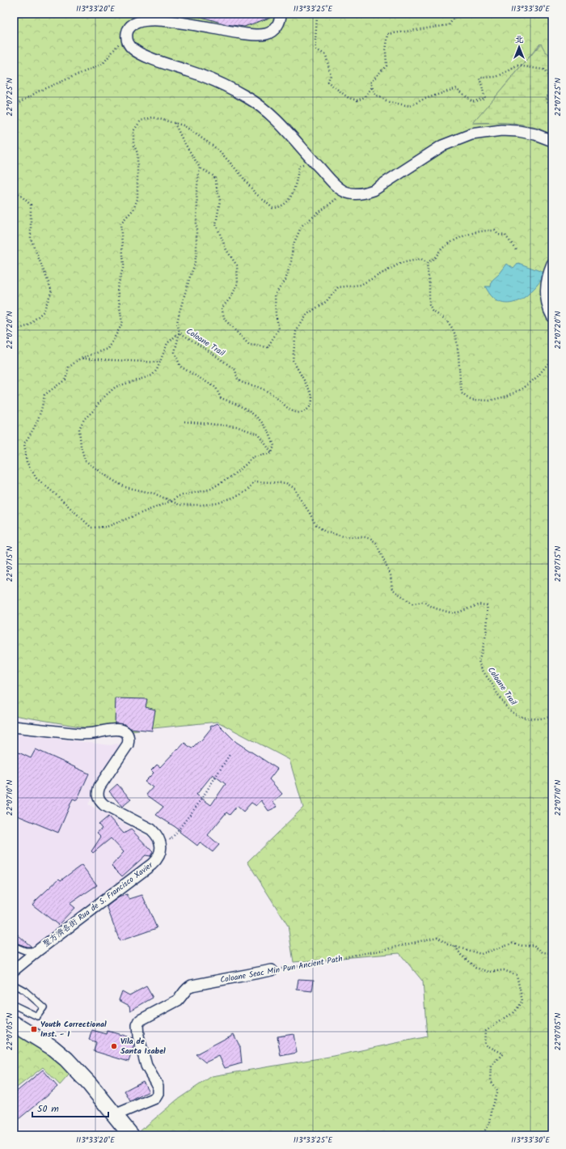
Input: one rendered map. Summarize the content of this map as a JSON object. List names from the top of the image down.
{
  "streets": {
    "street": ["聖方濟各街 Rua de S. Francisco Xavier", "Coloane Seac Min Pun Ancient Path"],
    "path": ["Coloane Trail"]
  },
  "places": {
    "transit": ["Youth Correctional Inst. - 1"],
    "other": ["Vila de Santa Isabel"]
  },
  "scale_bar": "50 m",
  "north": "top",
  "coordinates": [
    "113°33'20\"E",
    "113°33'25\"E",
    "113°33'30\"E",
    "22°07'25\"N",
    "22°07'20\"N",
    "22°07'15\"N",
    "22°07'10\"N",
    "22°07'05\"N"
  ]
}
